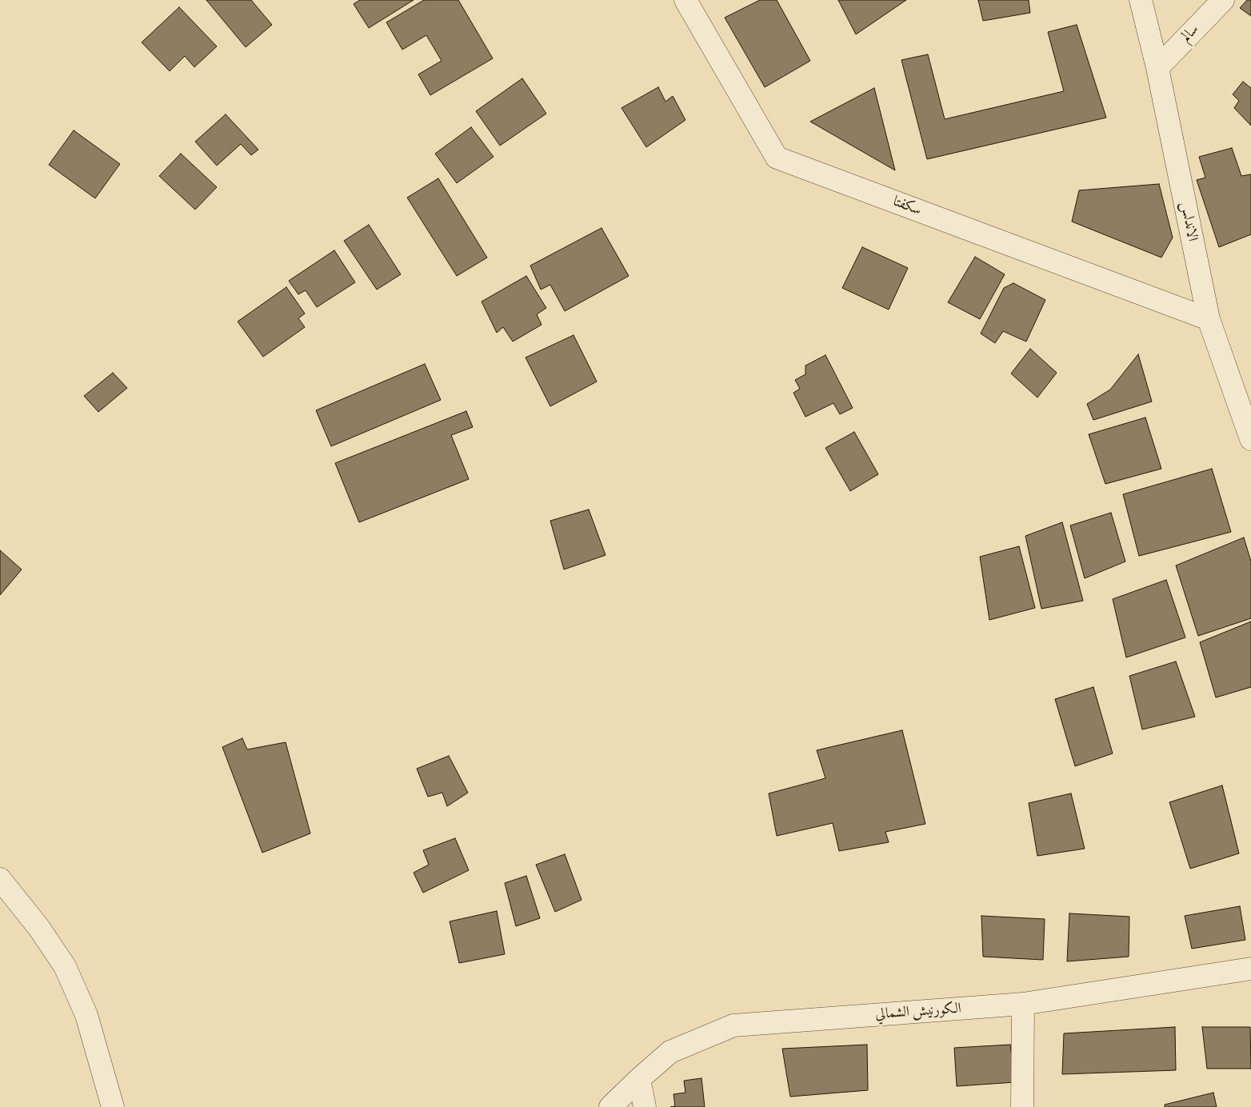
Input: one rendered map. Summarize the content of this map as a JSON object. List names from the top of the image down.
{
  "streets": {
    "street": [
      "سالم",
      "سكفتا",
      "الاندلس",
      "الكورنيش الشمالي"
    ]
  },
  "crossings": [
    ["سالم", "الاندلس"],
    ["سكفتا", "الاندلس"]
  ]
}
